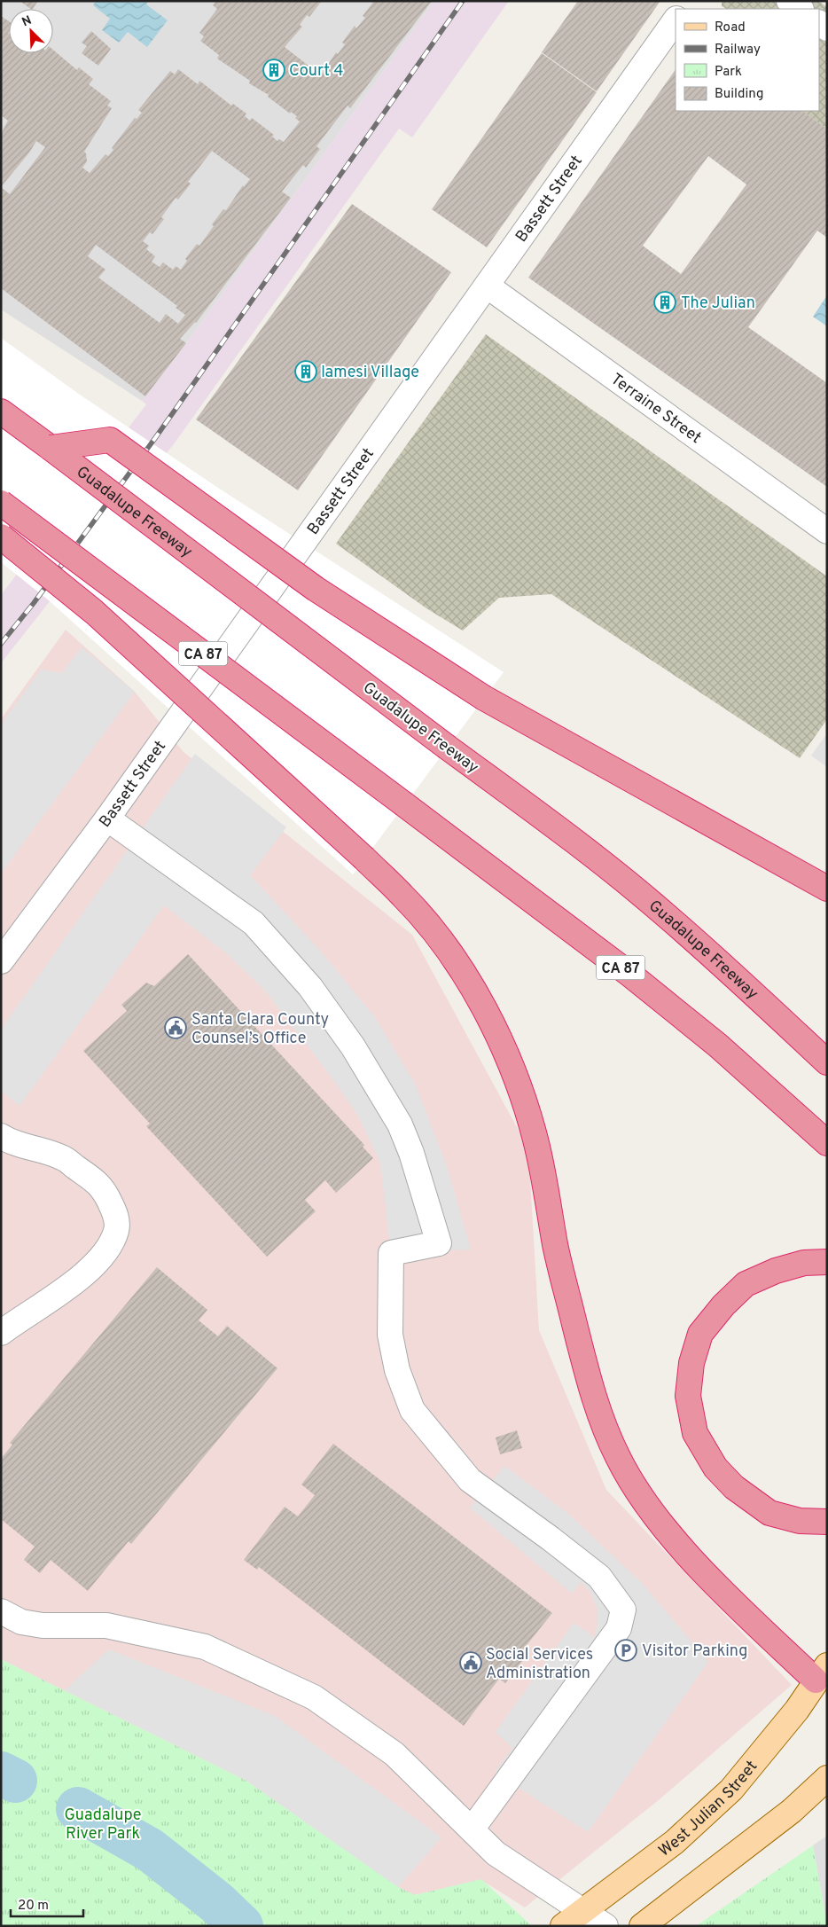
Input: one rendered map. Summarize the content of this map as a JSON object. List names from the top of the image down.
{
  "streets": {
    "highway": ["Guadalupe Freeway", "CA 87"],
    "main road": ["West Julian Street"],
    "street": ["Bassett Street", "Terraine Street"]
  },
  "crossings": [
    ["Bassett Street", "Terraine Street"]
  ],
  "parks": ["Guadalupe River Park"],
  "places": {
    "building": ["Court 4", "The Julian", "Iamesi Village"],
    "public building": ["Santa Clara County Counsel’s Office", "Social Services Administration"],
    "parking": ["Visitor Parking"]
  },
  "legend": [
    "Road",
    "Railway",
    "Park",
    "Building"
  ],
  "scale_bar": "20 m",
  "north": "top left"
}
